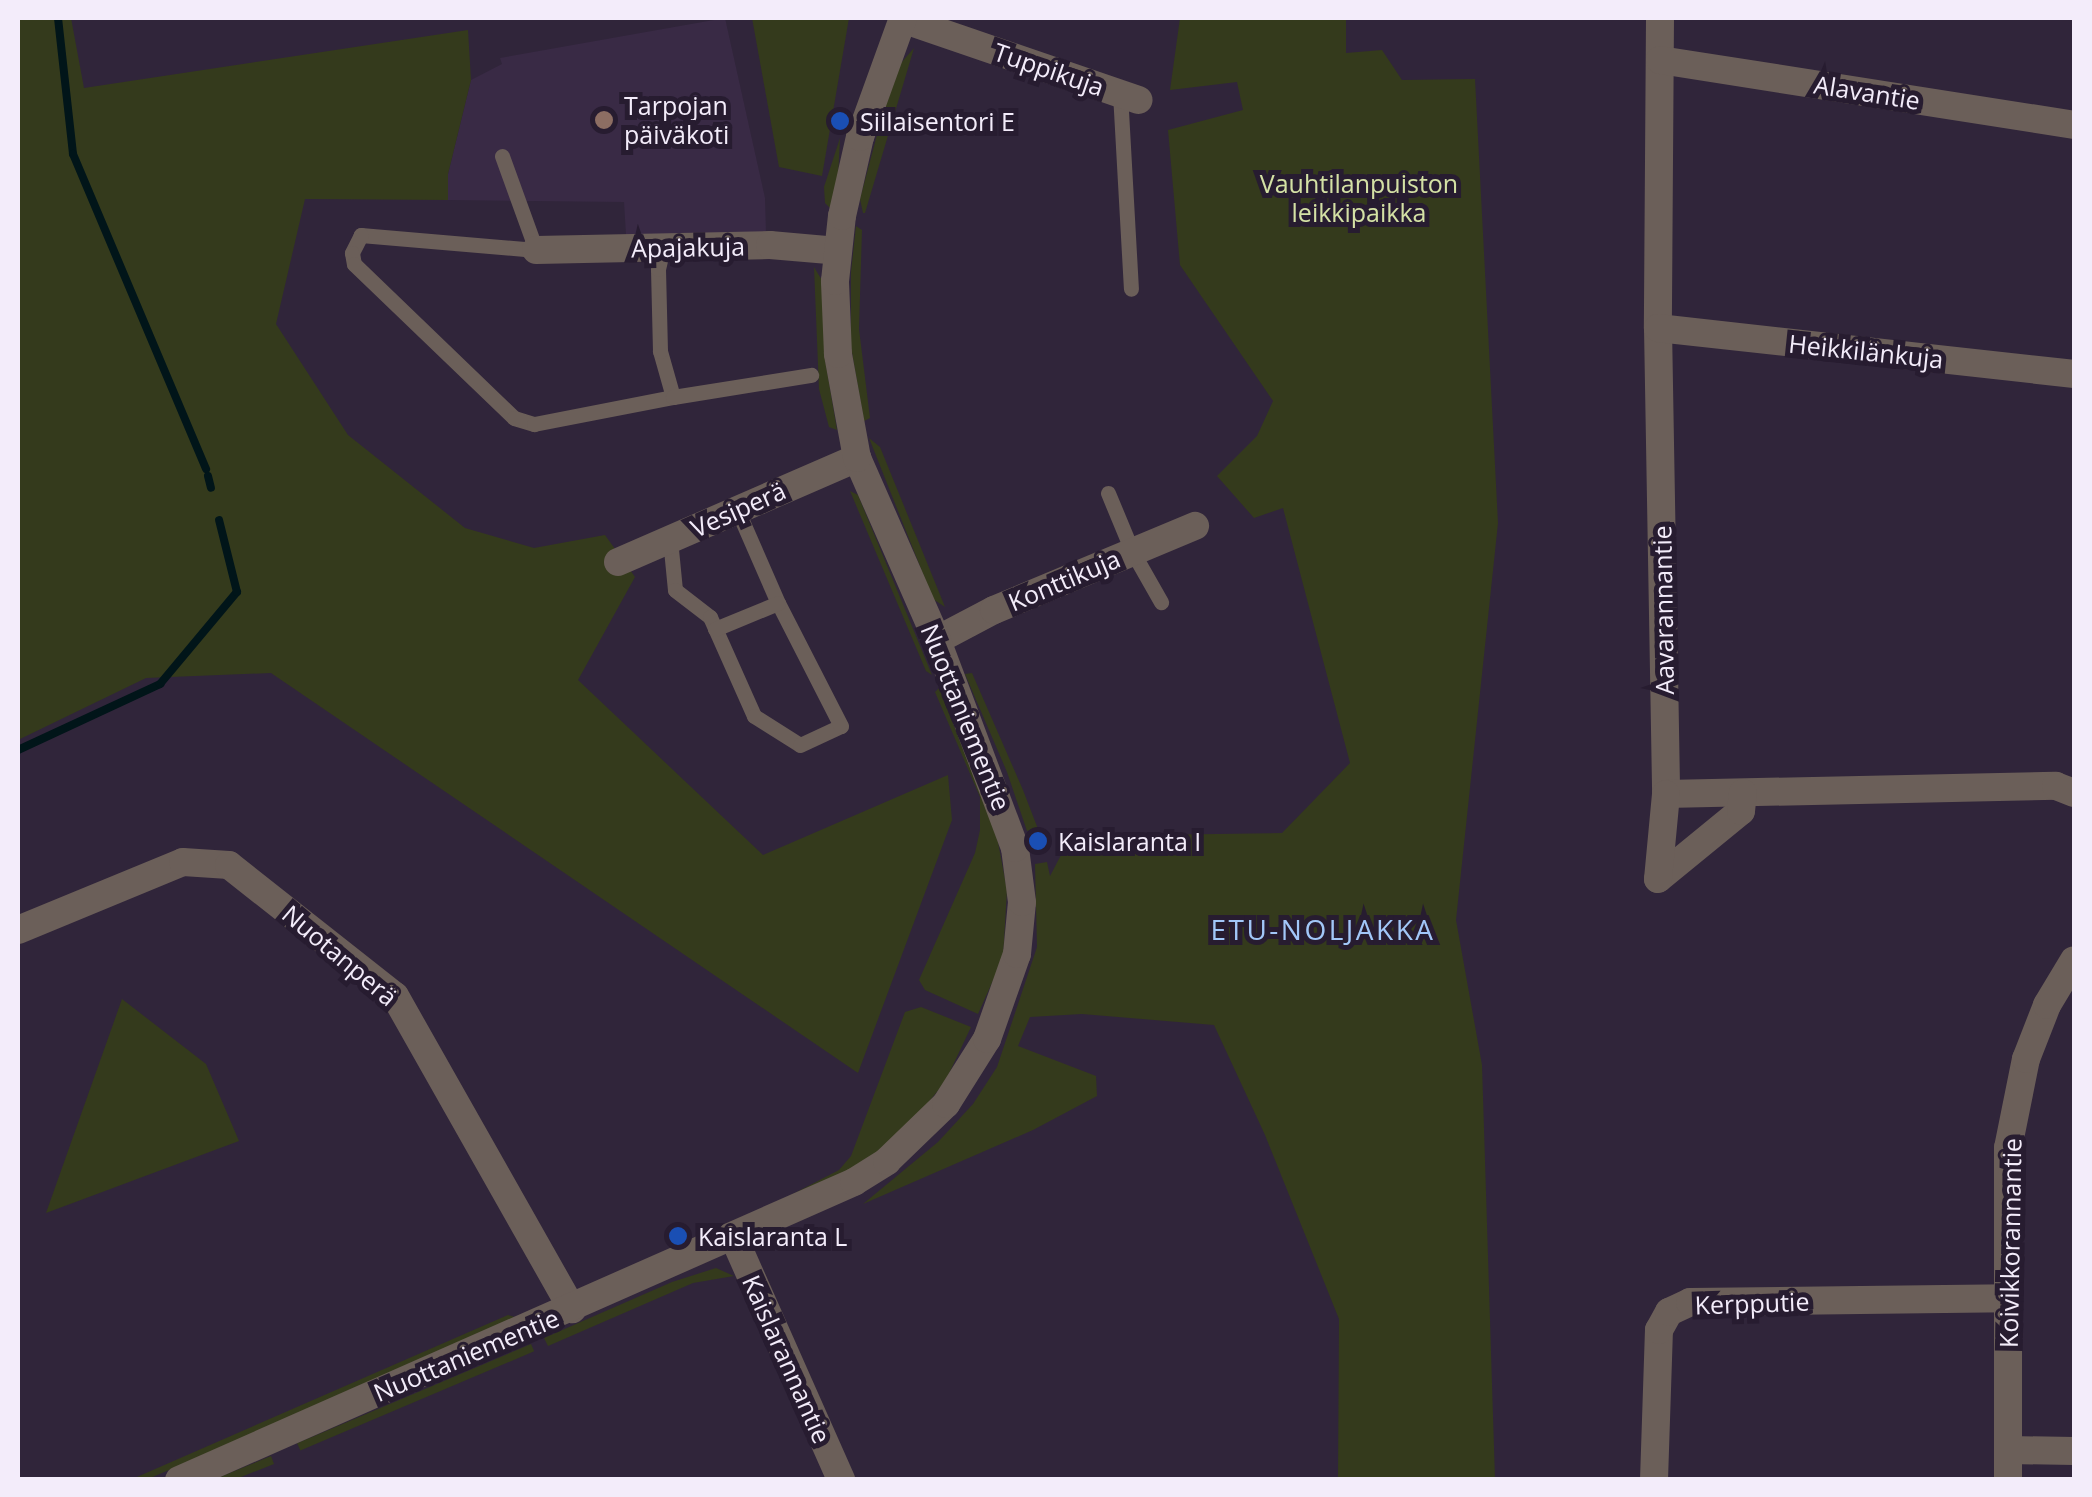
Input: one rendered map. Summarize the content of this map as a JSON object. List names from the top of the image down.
{
  "streets": {
    "street": [
      "Tuppikuja",
      "Alavantie",
      "Apajakuja",
      "Heikkilänkuja",
      "Vesiperä",
      "Konttikuja",
      "Aavarannantie",
      "Nuottaniementie",
      "Nuotanperä",
      "Koivikkorannantie",
      "Kerpputie",
      "Kaislarannantie"
    ]
  },
  "crossings": [
    ["Tuppikuja", "Nuottaniementie"],
    ["Alavantie", "Aavarannantie"],
    ["Apajakuja", "Nuottaniementie"],
    ["Heikkilänkuja", "Aavarannantie"],
    ["Vesiperä", "Nuottaniementie"],
    ["Konttikuja", "Nuottaniementie"],
    ["Nuottaniementie", "Nuotanperä"],
    ["Nuottaniementie", "Kaislarannantie"],
    ["Koivikkorannantie", "Kerpputie"]
  ],
  "districts": ["ETU-NOLJAKKA"],
  "parks": ["Vauhtilanpuiston leikkipaikka"],
  "places": [
    "Tarpojan päiväkoti",
    "Siilaisentori E",
    "Kaislaranta I",
    "Kaislaranta L"
  ]
}
